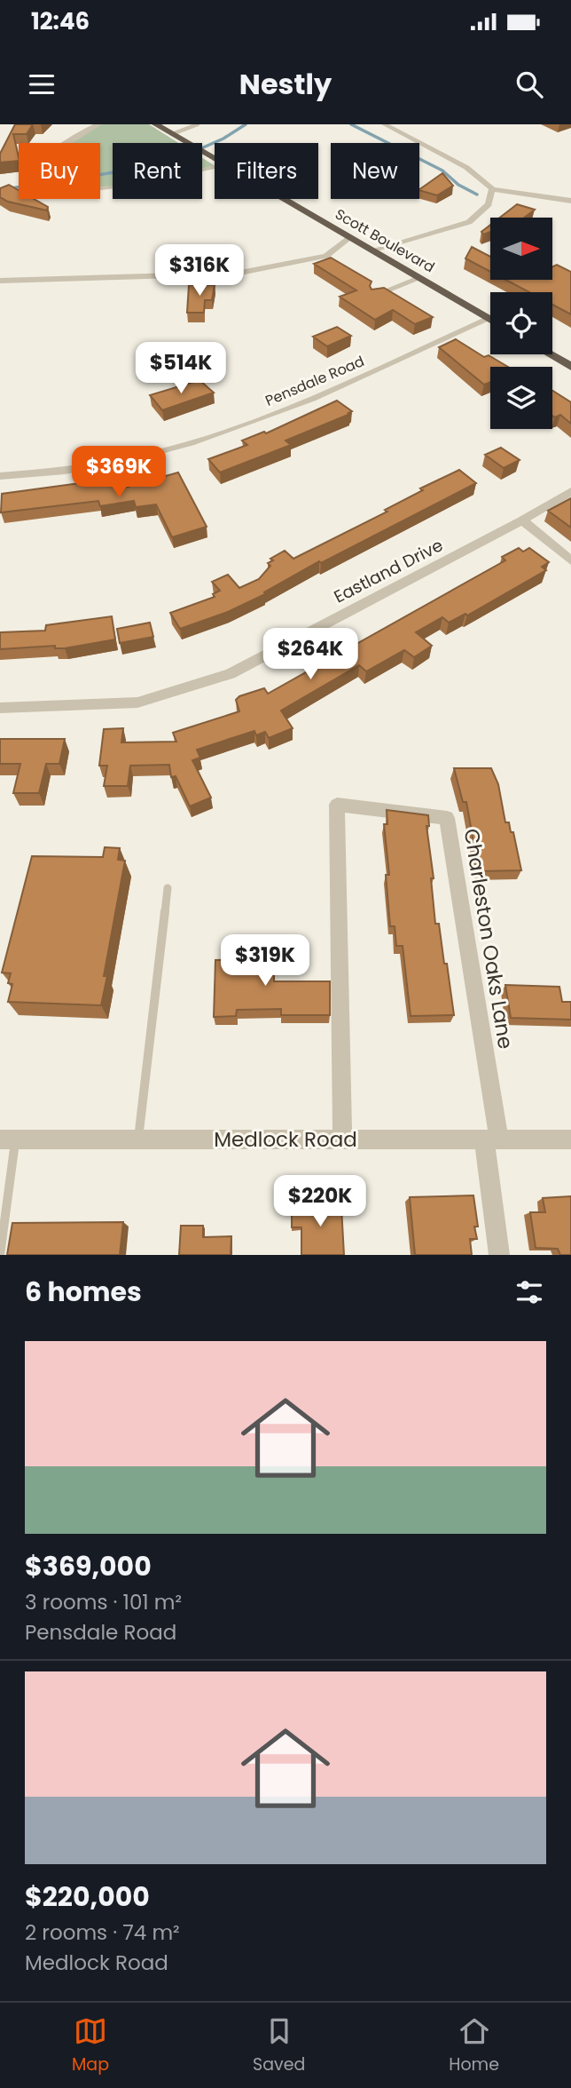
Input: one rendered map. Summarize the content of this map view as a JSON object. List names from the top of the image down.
{
  "streets": {
    "highway": ["Scott Boulevard"],
    "street": [
      "Pensdale Road",
      "Eastland Drive",
      "Charleston Oaks Lane",
      "Medlock Road"
    ]
  },
  "crossings": [
    ["Scott Boulevard", "Pensdale Road"],
    ["Charleston Oaks Lane", "Medlock Road"]
  ],
  "north": "right",
  "page": {
    "status": "12:46",
    "header": "Nestly",
    "chip": [
      "Buy",
      "Rent",
      "Filters",
      "New"
    ],
    "price": [
      "$316K",
      "$514K",
      "$369K",
      "$264K",
      "$319K",
      "$220K"
    ],
    "heading": "6 homes",
    "list": [
      {
        "name": "$369,000",
        "note": "3 rooms · 101 m² · Pensdale Road"
      },
      {
        "name": "$220,000",
        "note": "2 rooms · 74 m² · Medlock Road"
      }
    ],
    "tabs": ["Map", "Saved", "Home"]
  }
}
